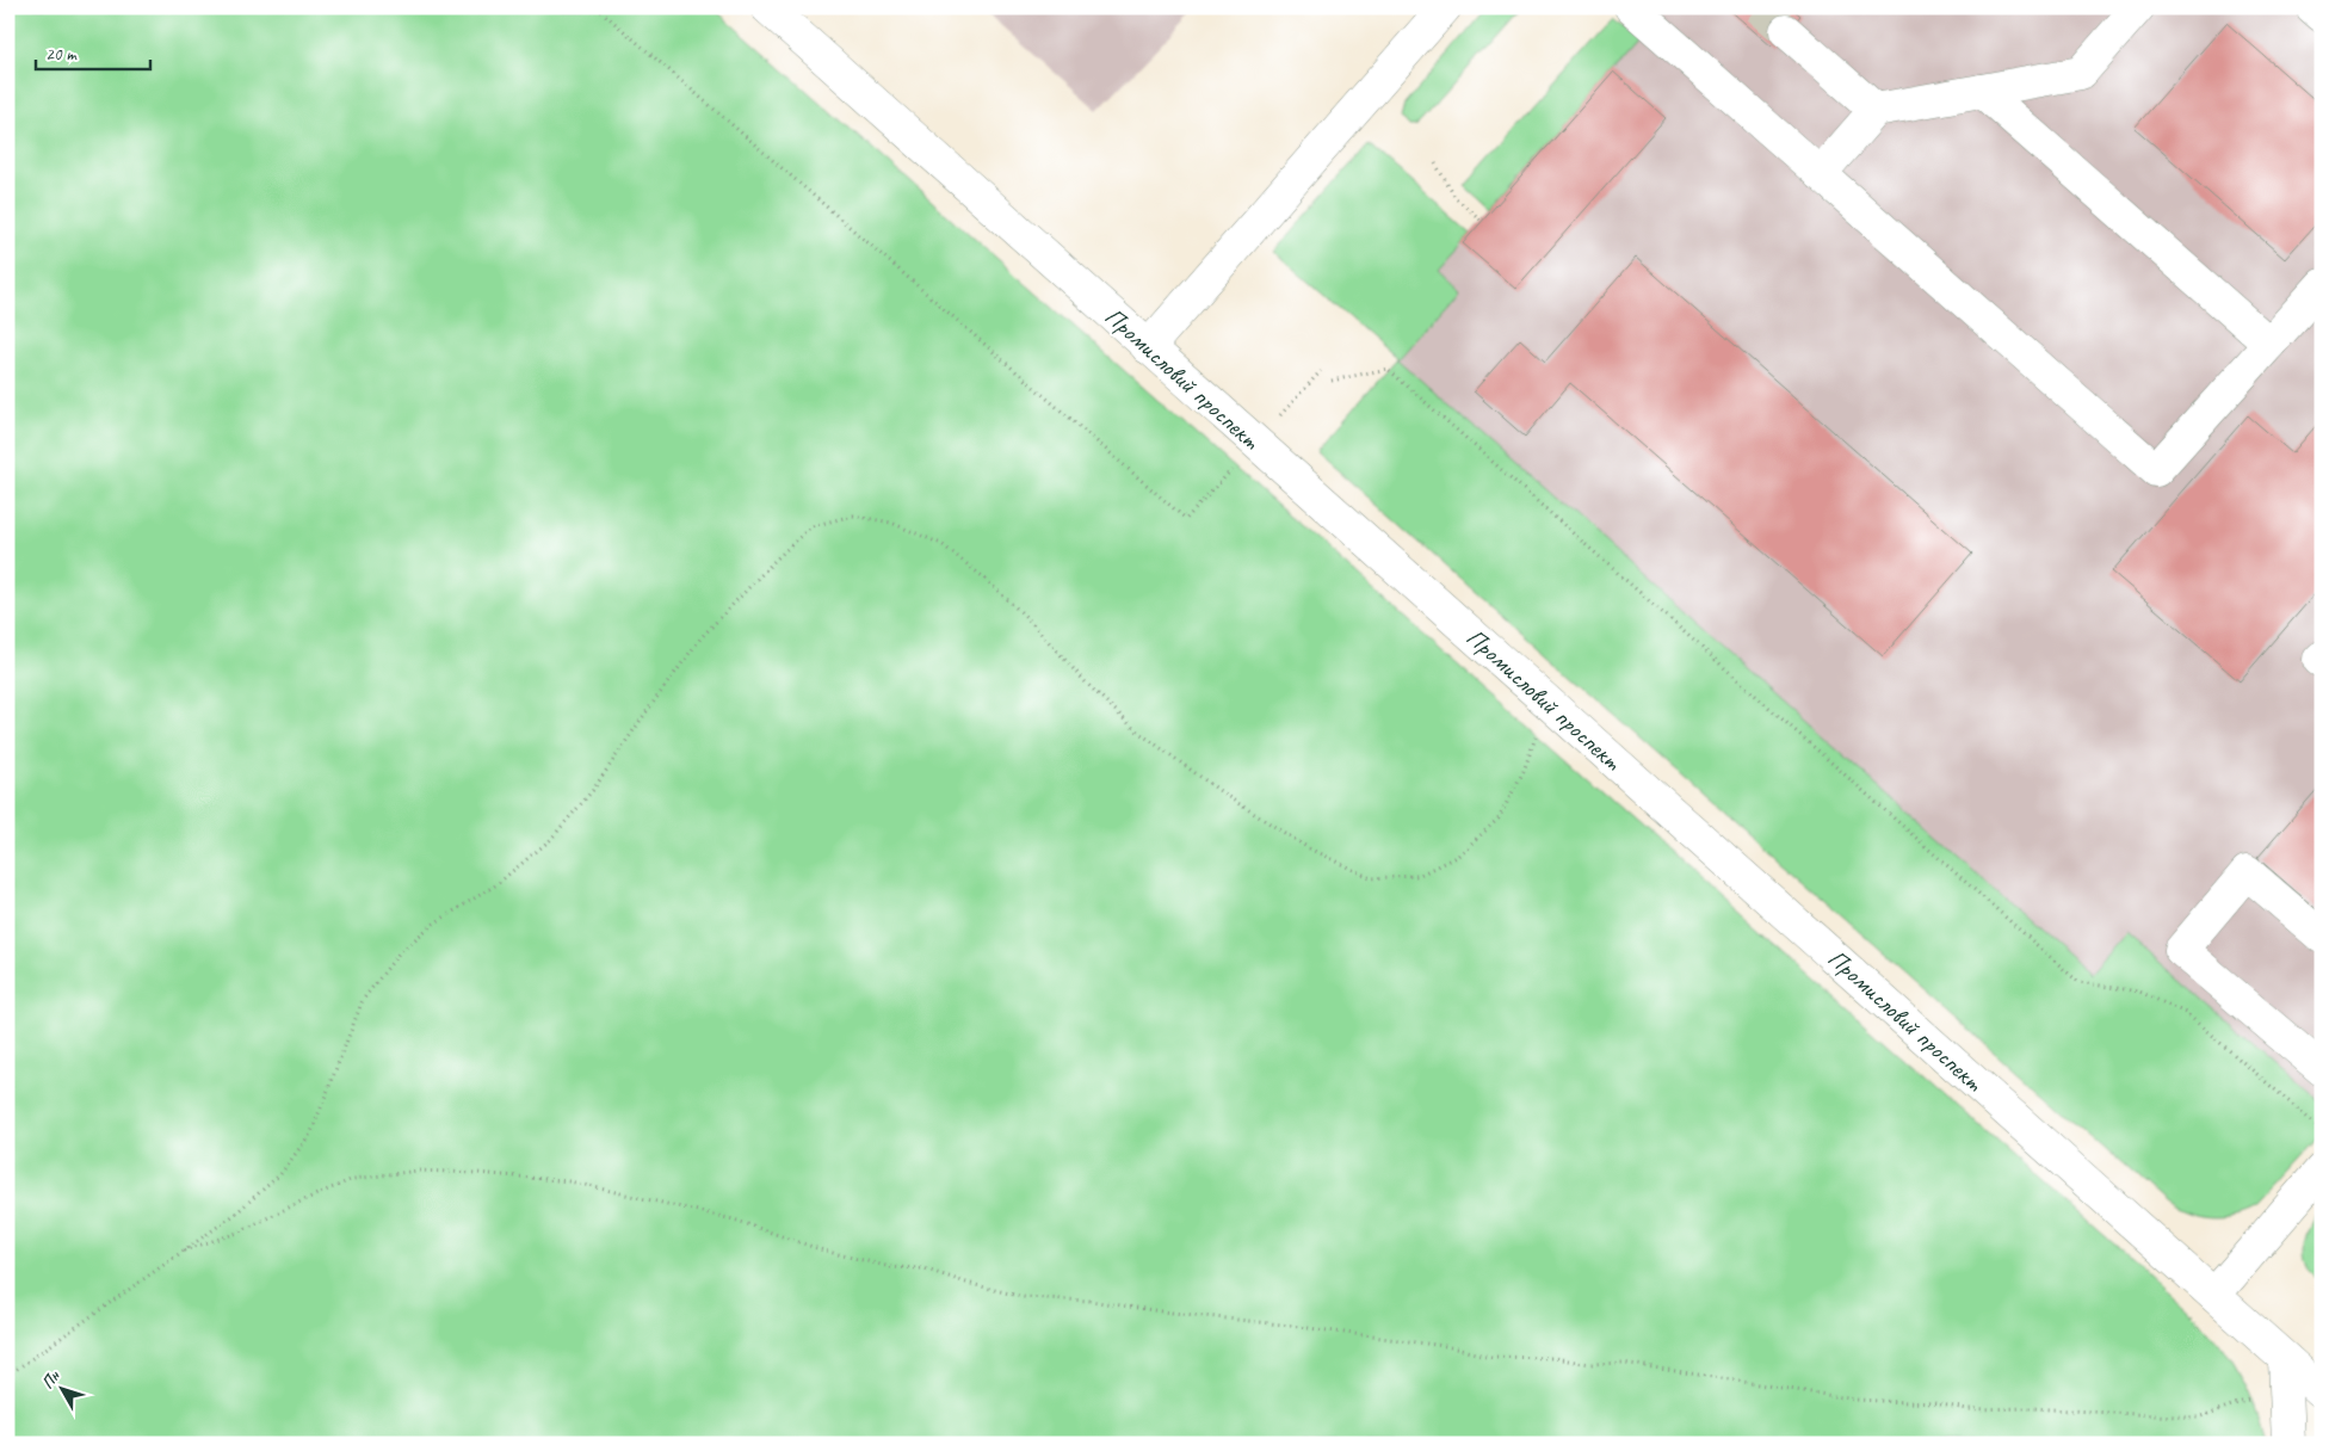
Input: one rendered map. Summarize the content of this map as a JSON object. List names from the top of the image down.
{
  "streets": {
    "street": ["Промисловий проспект"]
  },
  "scale_bar": "20 m",
  "north": "top left"
}
